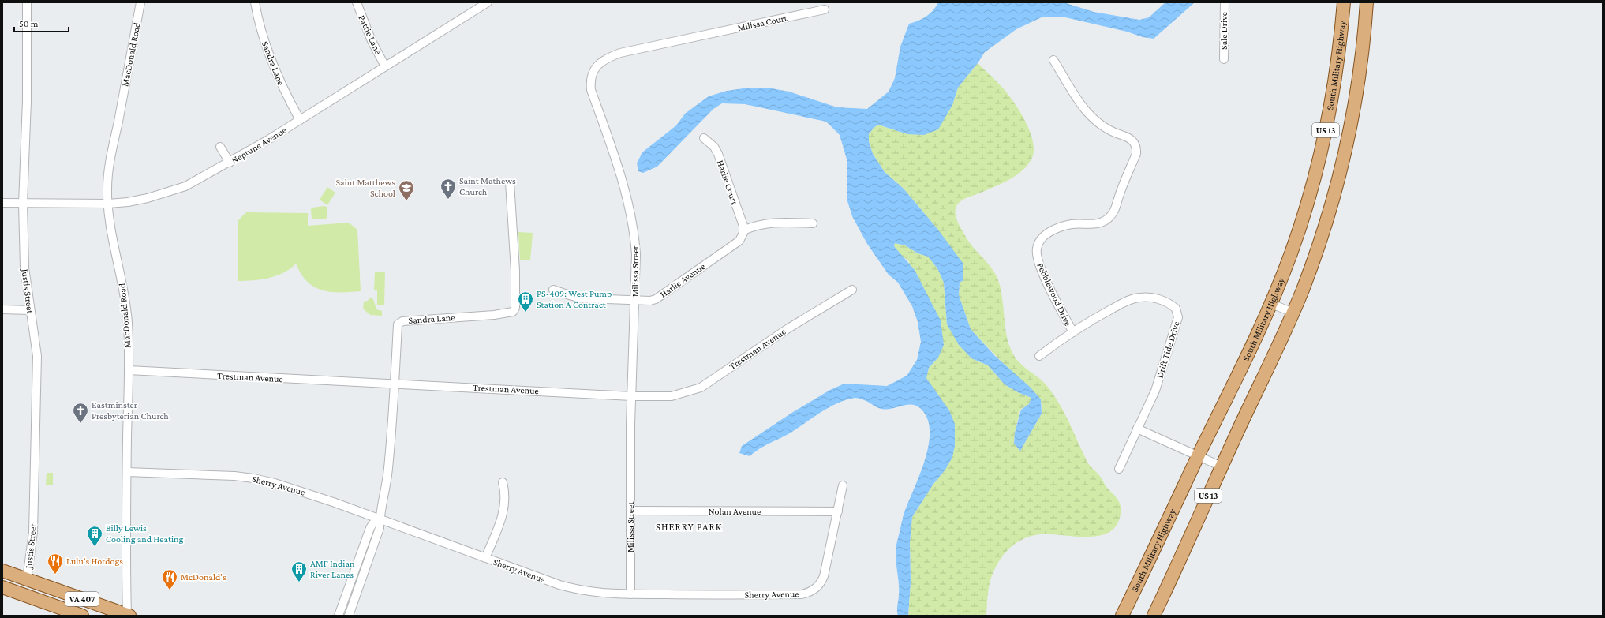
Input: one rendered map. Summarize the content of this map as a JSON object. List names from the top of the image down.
{
  "streets": {
    "main road": ["South Military Highway", "US 13", "VA 407"],
    "street": [
      "Milissa Court",
      "Sale Drive",
      "Pattie Lane",
      "MacDonald Road",
      "Sandra Lane",
      "Neptune Avenue",
      "Harlie Court",
      "Milissa Street",
      "Harlie Avenue",
      "Justis Street",
      "Pebblewood Drive",
      "Trestman Avenue",
      "Drift Tide Drive",
      "Sherry Avenue",
      "Nolan Avenue"
    ]
  },
  "crossings": [
    ["Milissa Court", "Milissa Street"],
    ["Pattie Lane", "Neptune Avenue"],
    ["MacDonald Road", "Neptune Avenue"],
    ["MacDonald Road", "Trestman Avenue"],
    ["MacDonald Road", "Sherry Avenue"],
    ["MacDonald Road", "VA 407"],
    ["Sandra Lane", "Neptune Avenue"],
    ["Sandra Lane", "Trestman Avenue"],
    ["Sandra Lane", "Sherry Avenue"],
    ["Neptune Avenue", "Justis Street"],
    ["Harlie Court", "Harlie Avenue"],
    ["Milissa Street", "Harlie Avenue"],
    ["Milissa Street", "Trestman Avenue"],
    ["Milissa Street", "Sherry Avenue"],
    ["Milissa Street", "Nolan Avenue"],
    ["Justis Street", "VA 407"],
    ["Pebblewood Drive", "Drift Tide Drive"],
    ["Sherry Avenue", "Nolan Avenue"]
  ],
  "districts": ["SHERRY PARK"],
  "places": {
    "church": ["Saint Mathews Church", "Eastminster Presbyterian Church"],
    "school or university": ["Saint Matthews School"],
    "building": ["PS-409: West Pump Station A Contract", "Billy Lewis Cooling and Heating", "AMF Indian River Lanes"],
    "restaurant": ["Lulu's Hotdogs", "McDonald's"]
  },
  "scale_bar": "50 m"
}
